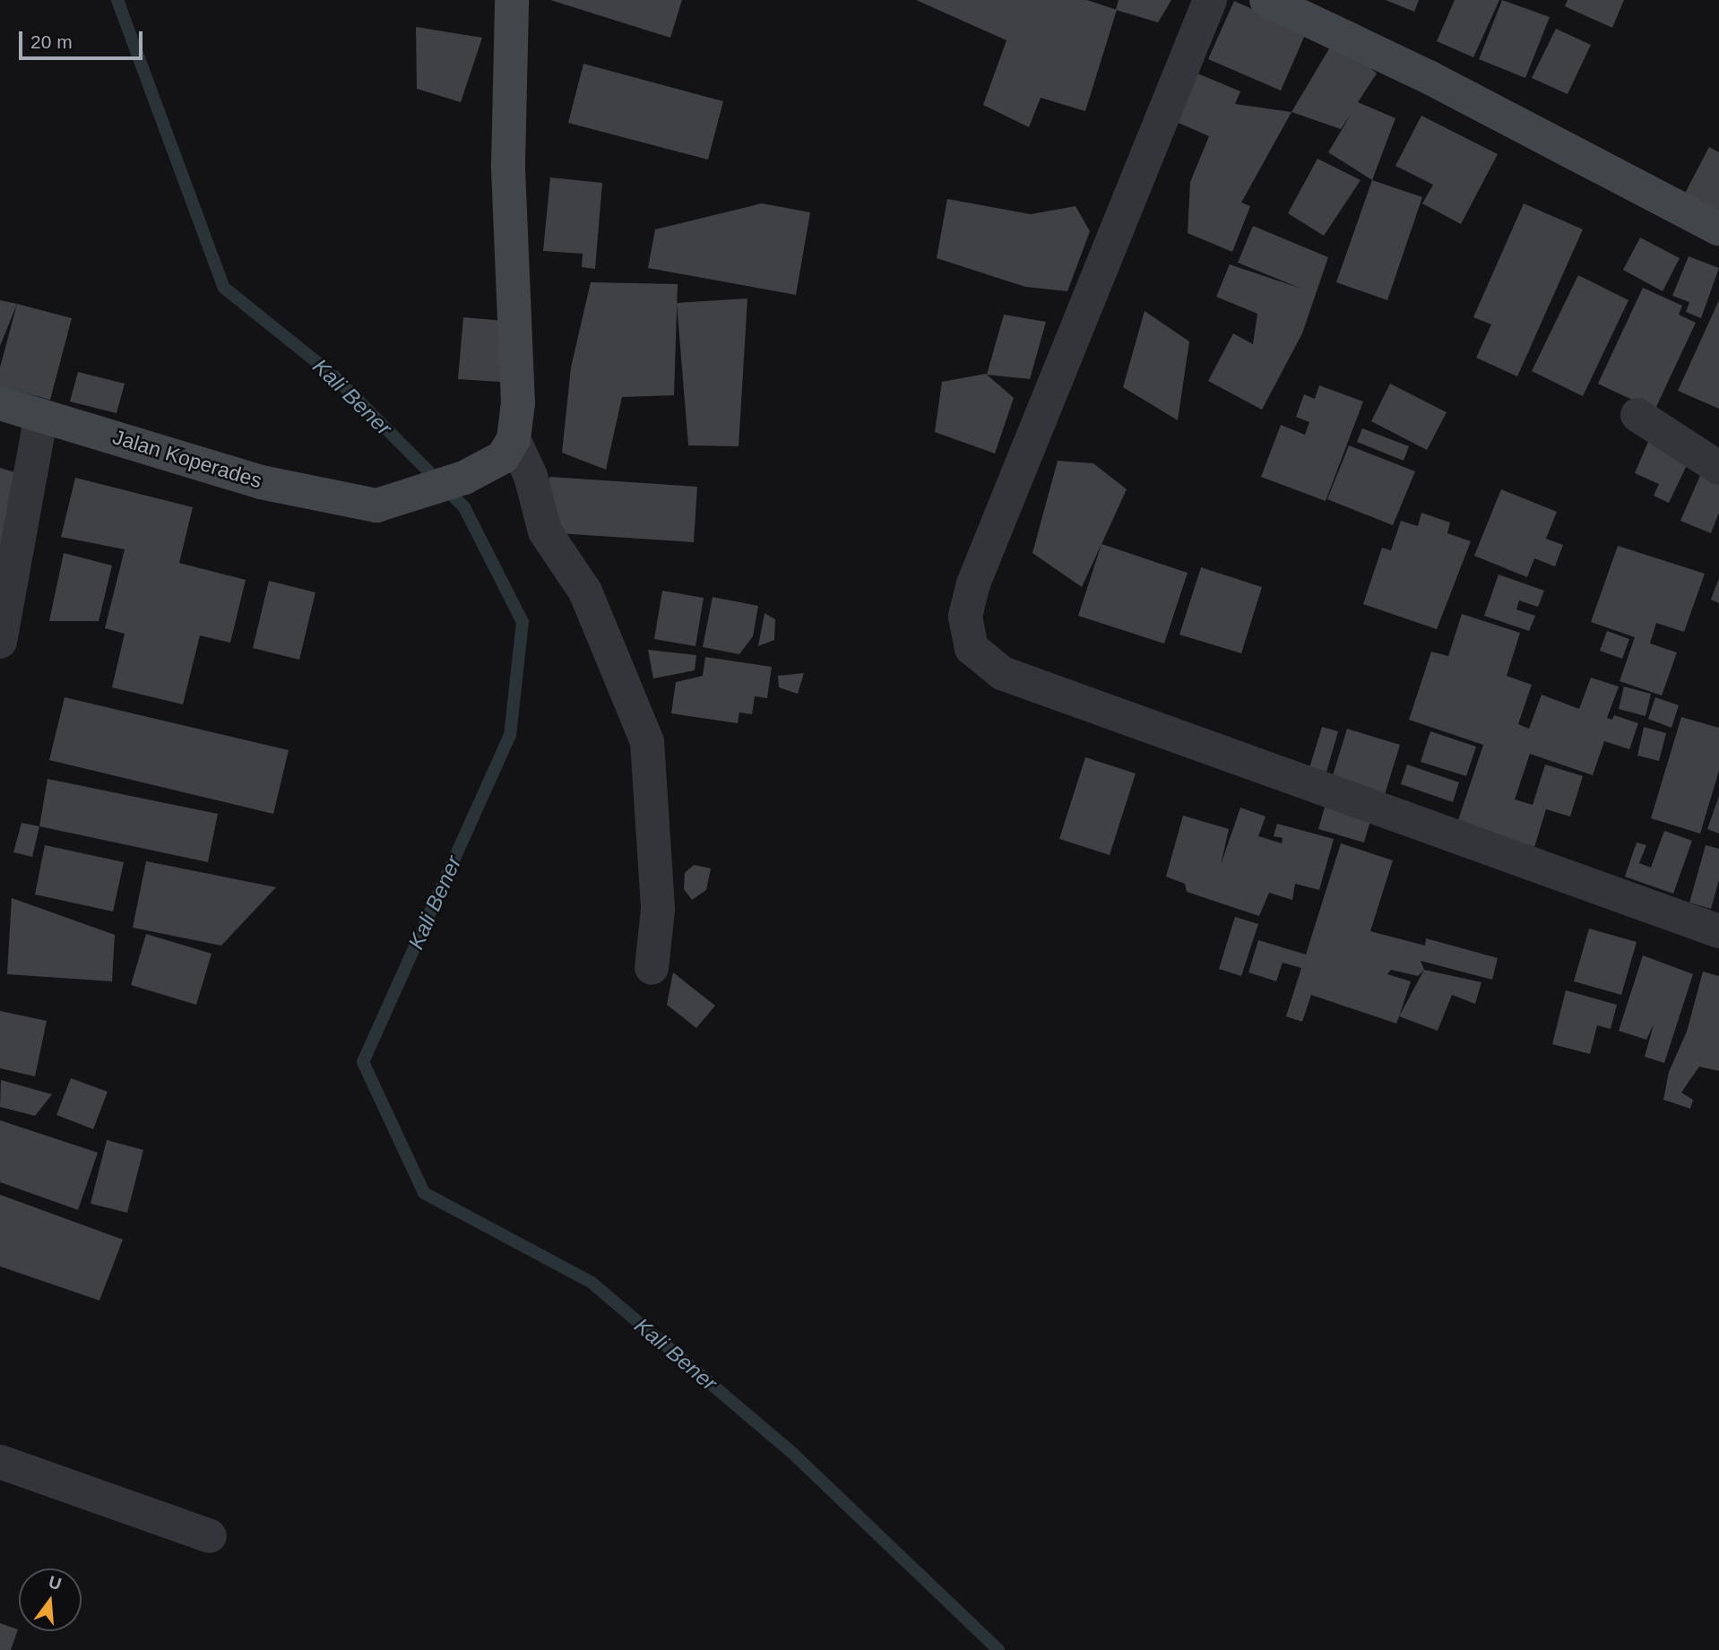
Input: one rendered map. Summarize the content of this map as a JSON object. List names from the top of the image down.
{
  "streets": {
    "street": ["Jalan Koperades"]
  },
  "water": ["Kali Bener"],
  "scale_bar": "20 m",
  "north": "top"
}
